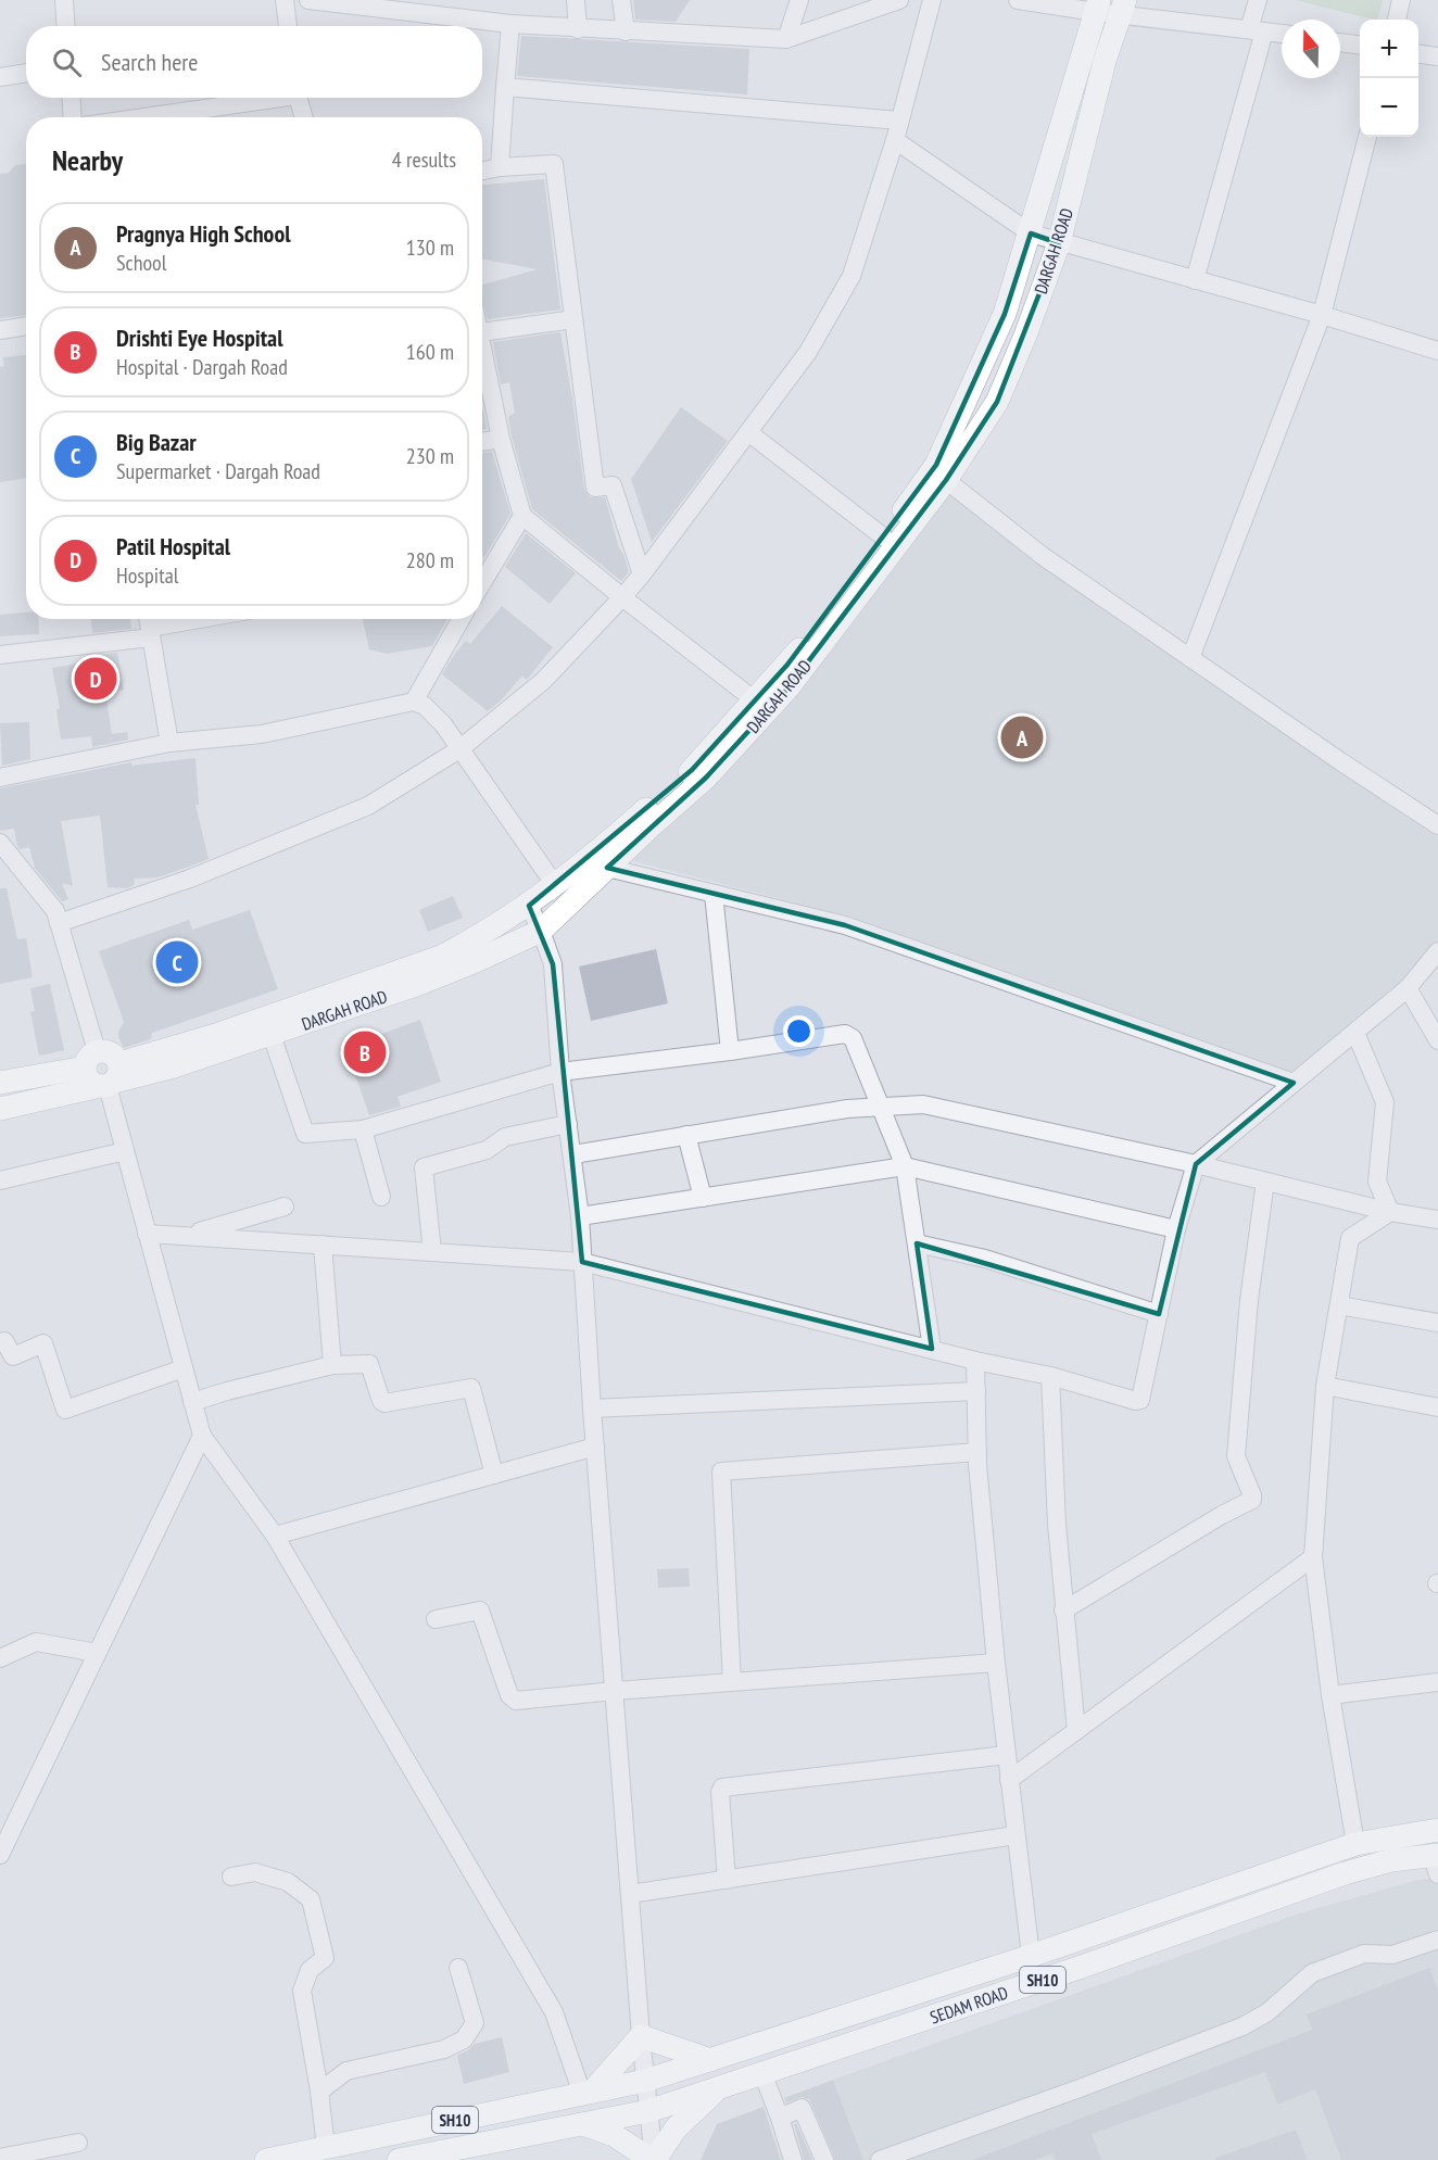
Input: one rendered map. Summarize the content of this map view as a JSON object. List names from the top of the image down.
{
  "streets": {
    "main road": ["DARGAH ROAD", "SH10", "SEDAM ROAD"]
  },
  "crossings": [
    ["SH10", "SEDAM ROAD"]
  ],
  "north": "top",
  "page": {
    "map_buttons": ["+", "−"],
    "search": "Search here",
    "heading": ["Nearby", "4 results"],
    "list": [
      {
        "mark": "A",
        "name": "Pragnya High School",
        "note": "School",
        "value": "130 m"
      },
      {
        "mark": "B",
        "name": "Drishti Eye Hospital",
        "note": "Hospital · Dargah Road",
        "value": "160 m"
      },
      {
        "mark": "C",
        "name": "Big Bazar",
        "note": "Supermarket · Dargah Road",
        "value": "230 m"
      },
      {
        "mark": "D",
        "name": "Patil Hospital",
        "note": "Hospital",
        "value": "280 m"
      }
    ],
    "pins": [
      "D",
      "A",
      "C",
      "B"
    ]
  }
}
